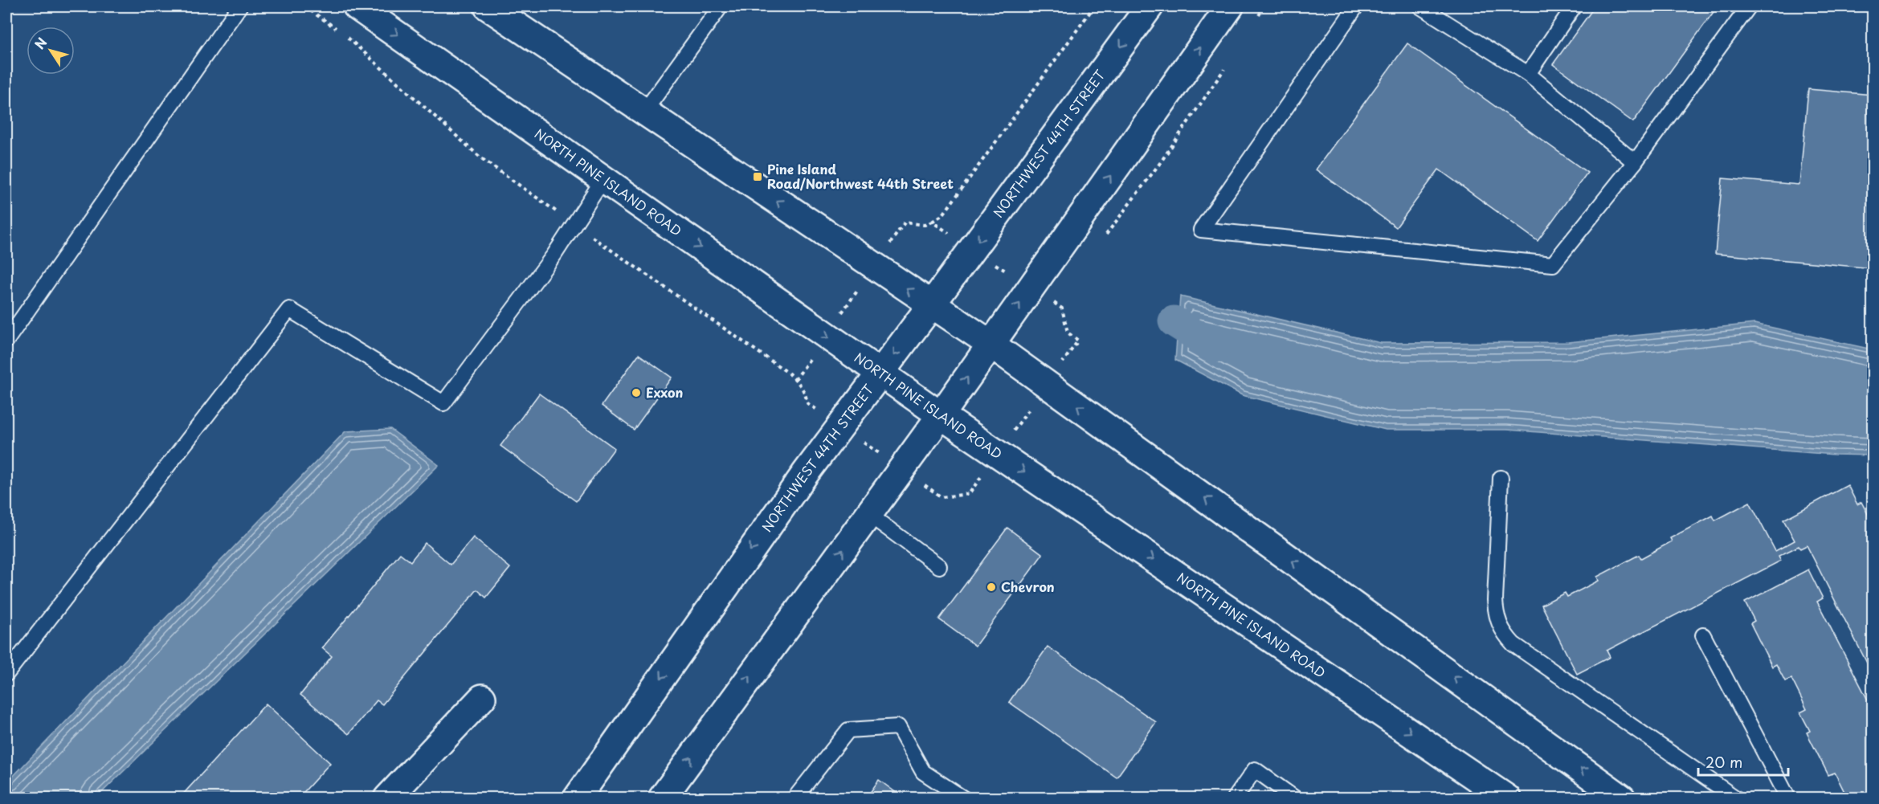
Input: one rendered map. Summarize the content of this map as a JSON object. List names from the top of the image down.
{
  "streets": {
    "main road": ["NORTHWEST 44TH STREET", "NORTH PINE ISLAND ROAD"]
  },
  "crossings": [
    ["NORTHWEST 44TH STREET", "NORTH PINE ISLAND ROAD"]
  ],
  "places": {
    "transit": ["Pine Island Road/Northwest 44th Street"],
    "other": ["Exxon", "Chevron"]
  },
  "scale_bar": "20 m",
  "north": "top left"
}
